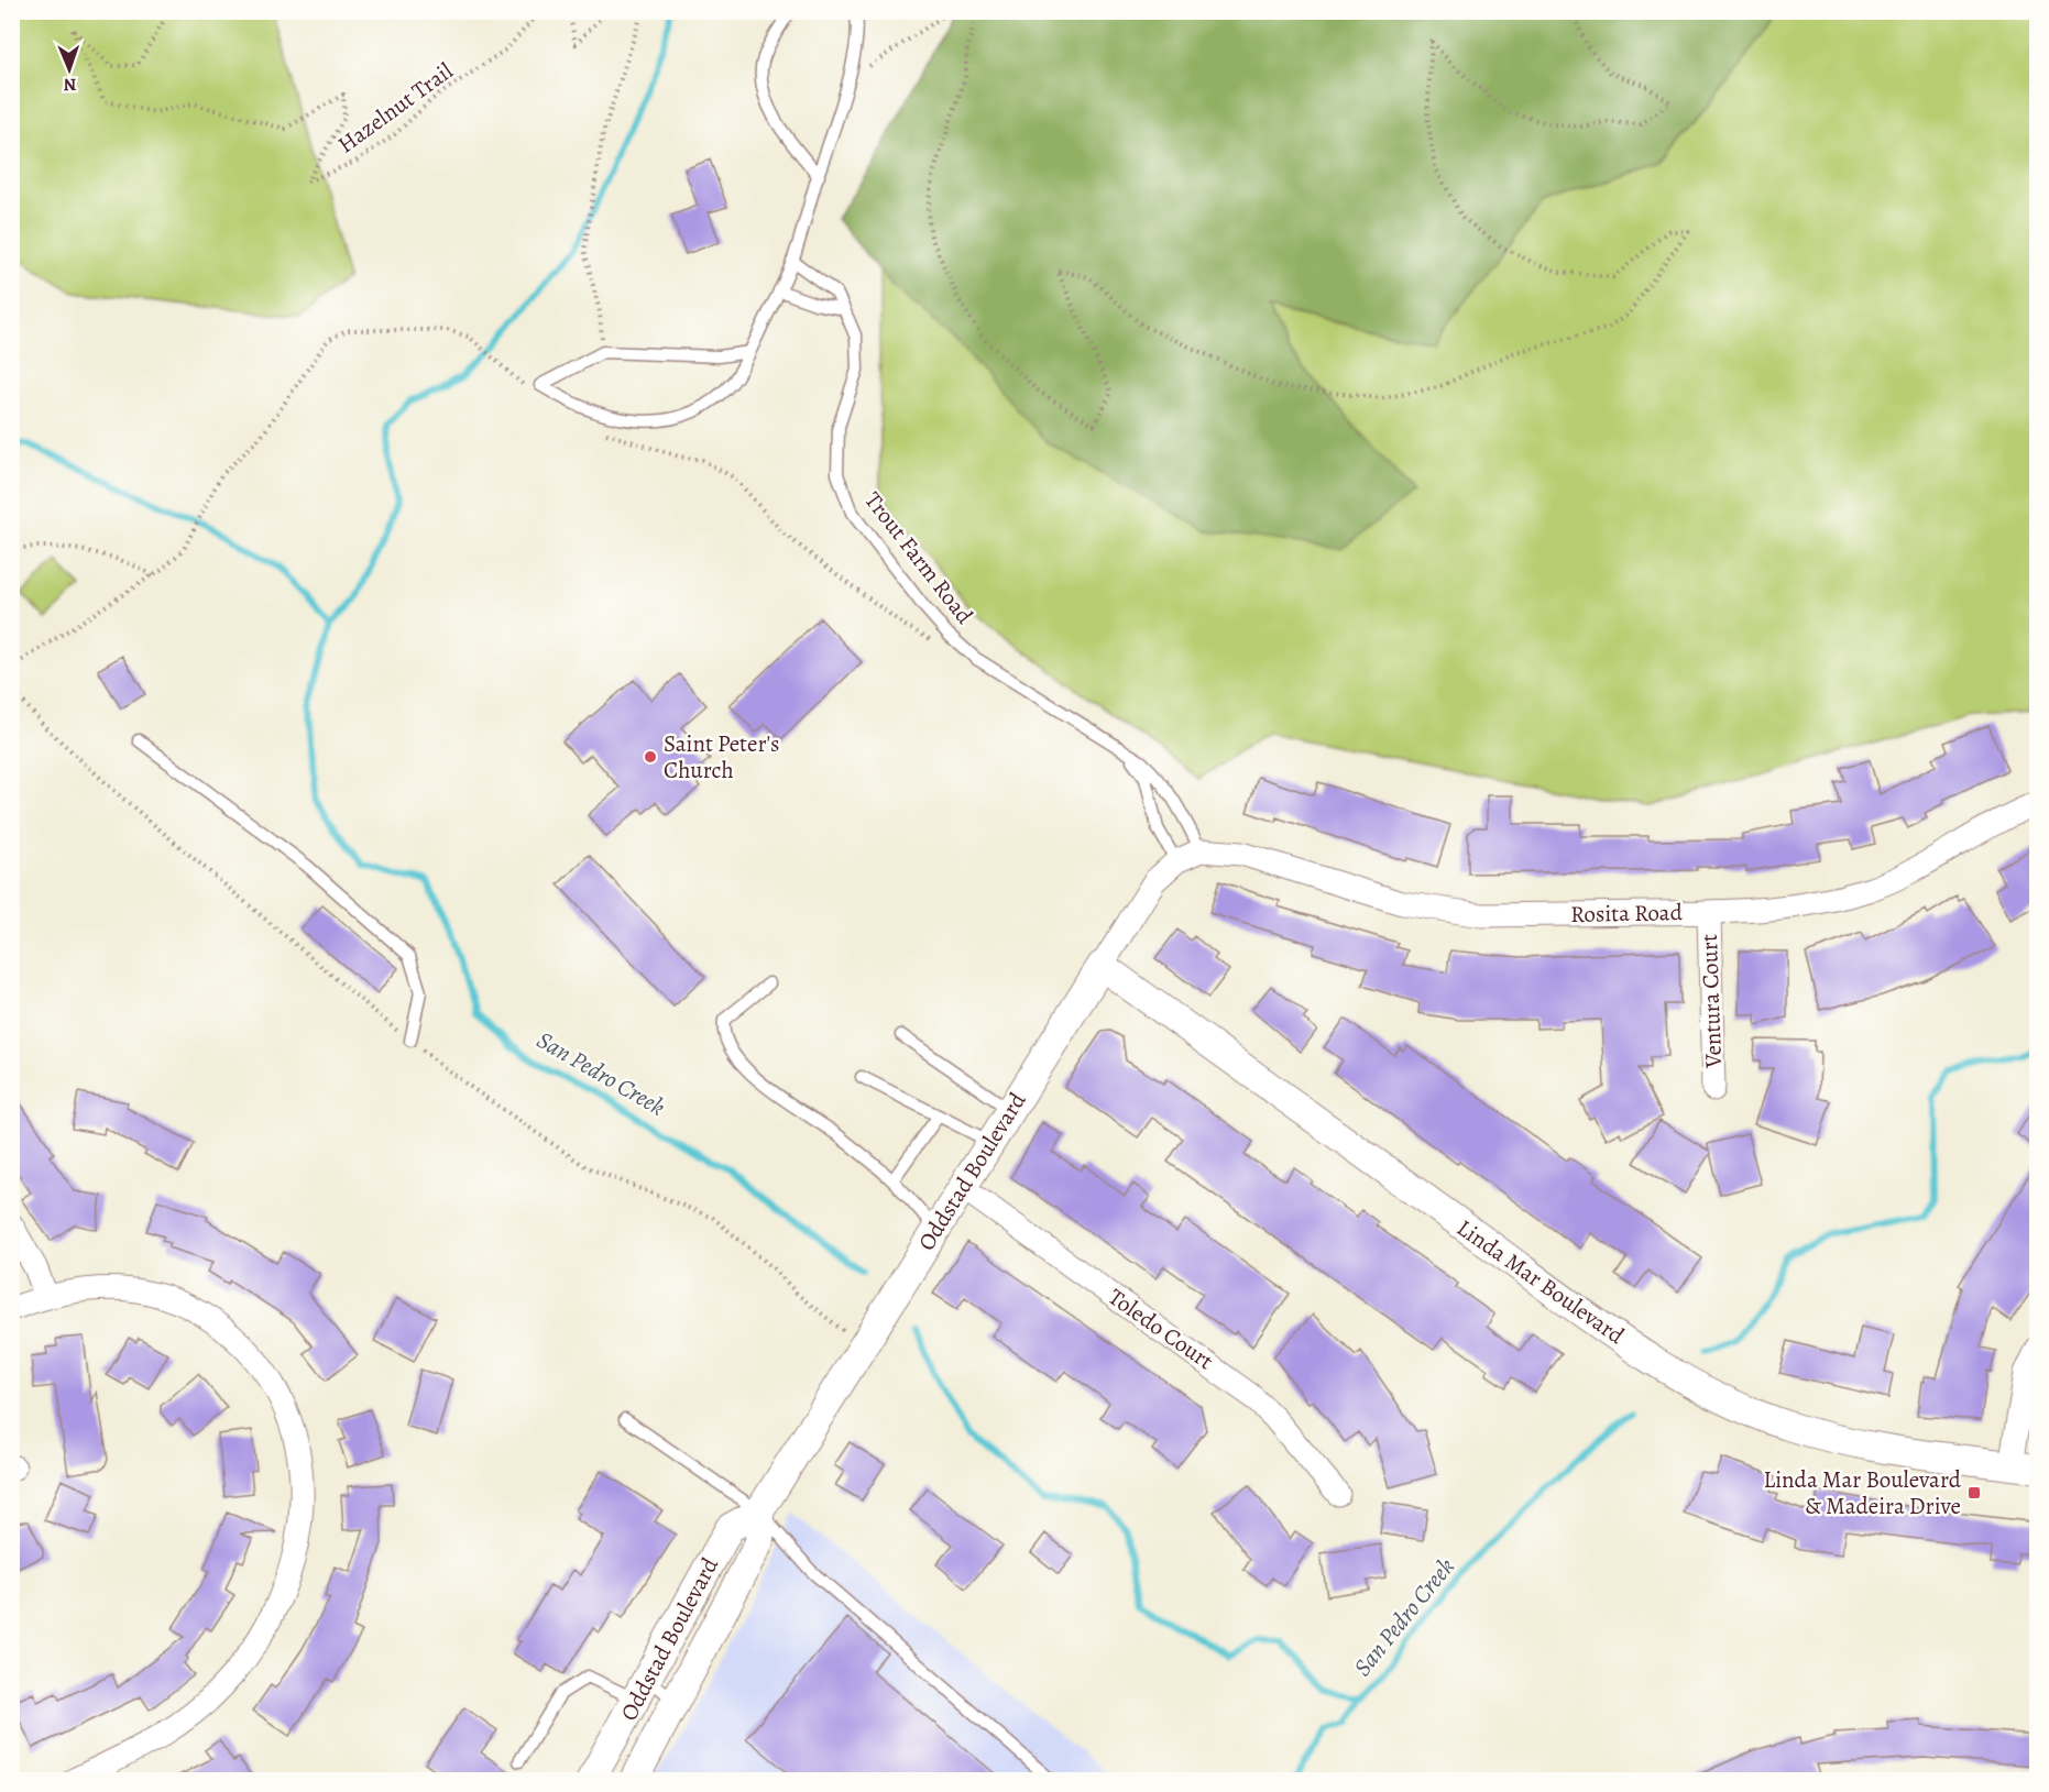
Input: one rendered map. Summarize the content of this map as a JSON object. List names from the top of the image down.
{
  "streets": {
    "street": [
      "Rosita Road",
      "Ventura Court",
      "Oddstad Boulevard",
      "Linda Mar Boulevard",
      "Toledo Court"
    ],
    "lane": ["Trout Farm Road"],
    "path": ["Hazelnut Trail"]
  },
  "crossings": [
    ["Trout Farm Road", "Rosita Road"],
    ["Trout Farm Road", "Oddstad Boulevard"],
    ["Rosita Road", "Ventura Court"],
    ["Rosita Road", "Oddstad Boulevard"],
    ["Oddstad Boulevard", "Linda Mar Boulevard"],
    ["Oddstad Boulevard", "Toledo Court"]
  ],
  "water": ["San Pedro Creek"],
  "places": {
    "other": ["Saint Peter's Church"],
    "transit": ["Linda Mar Boulevard & Madeira Drive"]
  },
  "north": "bottom"
}
